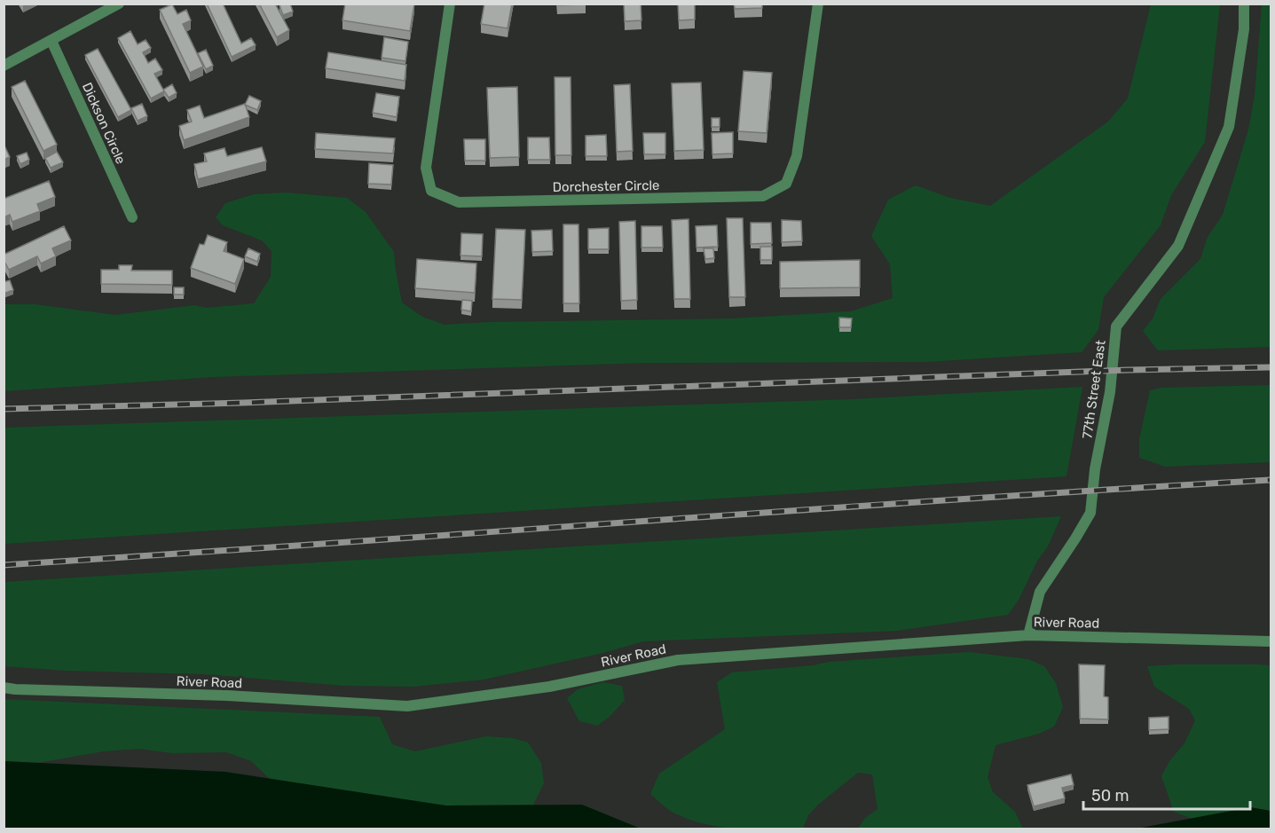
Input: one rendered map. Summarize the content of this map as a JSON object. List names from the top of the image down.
{
  "streets": {
    "street": [
      "Dickson Circle",
      "Dorchester Circle",
      "77th Street East",
      "River Road"
    ]
  },
  "crossings": [
    ["77th Street East", "River Road"]
  ],
  "scale_bar": "50 m"
}
